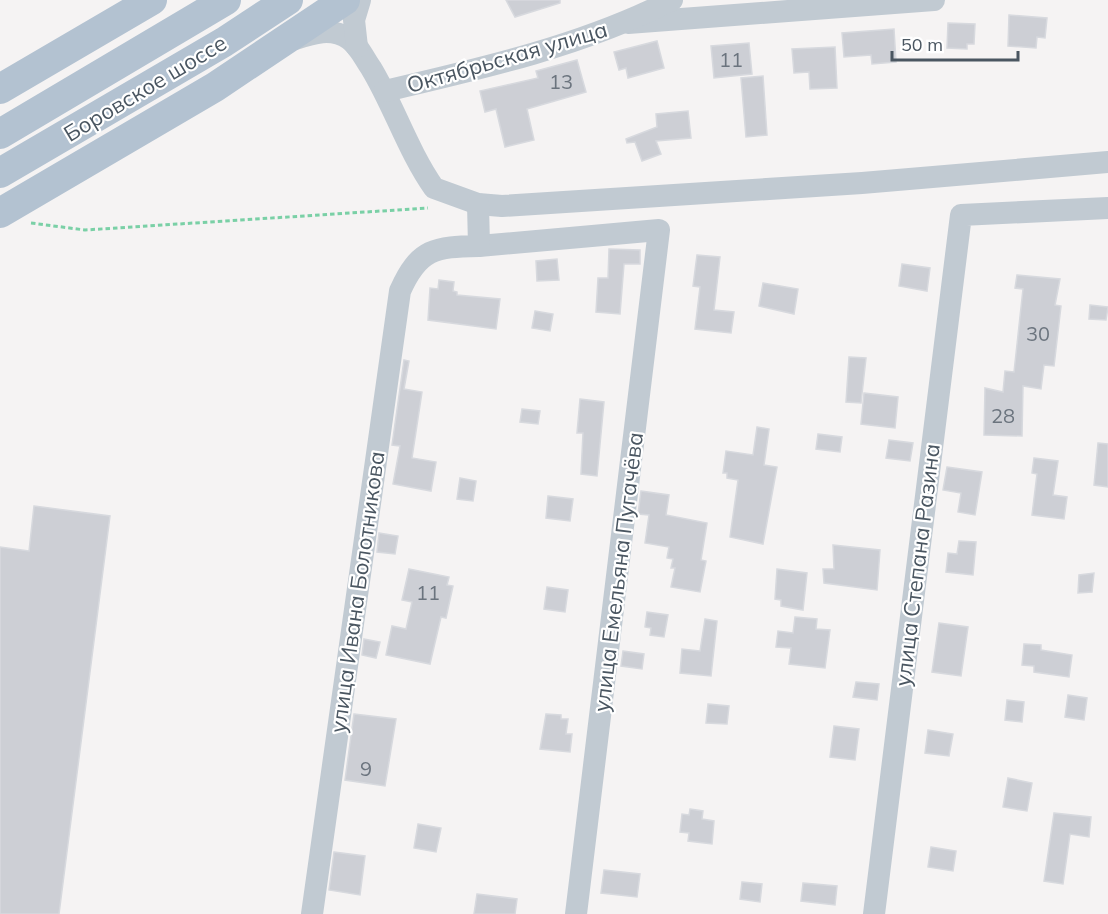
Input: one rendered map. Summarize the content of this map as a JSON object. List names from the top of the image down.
{
  "streets": {
    "main road": ["Боровское шоссе"],
    "street": [
      "Октябрьская улица",
      "улица Степана Разина",
      "улица Емельяна Пугачёва",
      "улица Ивана Болотникова"
    ]
  },
  "crossings": [
    ["улица Емельяна Пугачёва", "улица Ивана Болотникова"]
  ],
  "house_numbers": [
    "11",
    "13",
    "30",
    "28",
    "11",
    "9"
  ],
  "scale_bar": "50 m"
}
